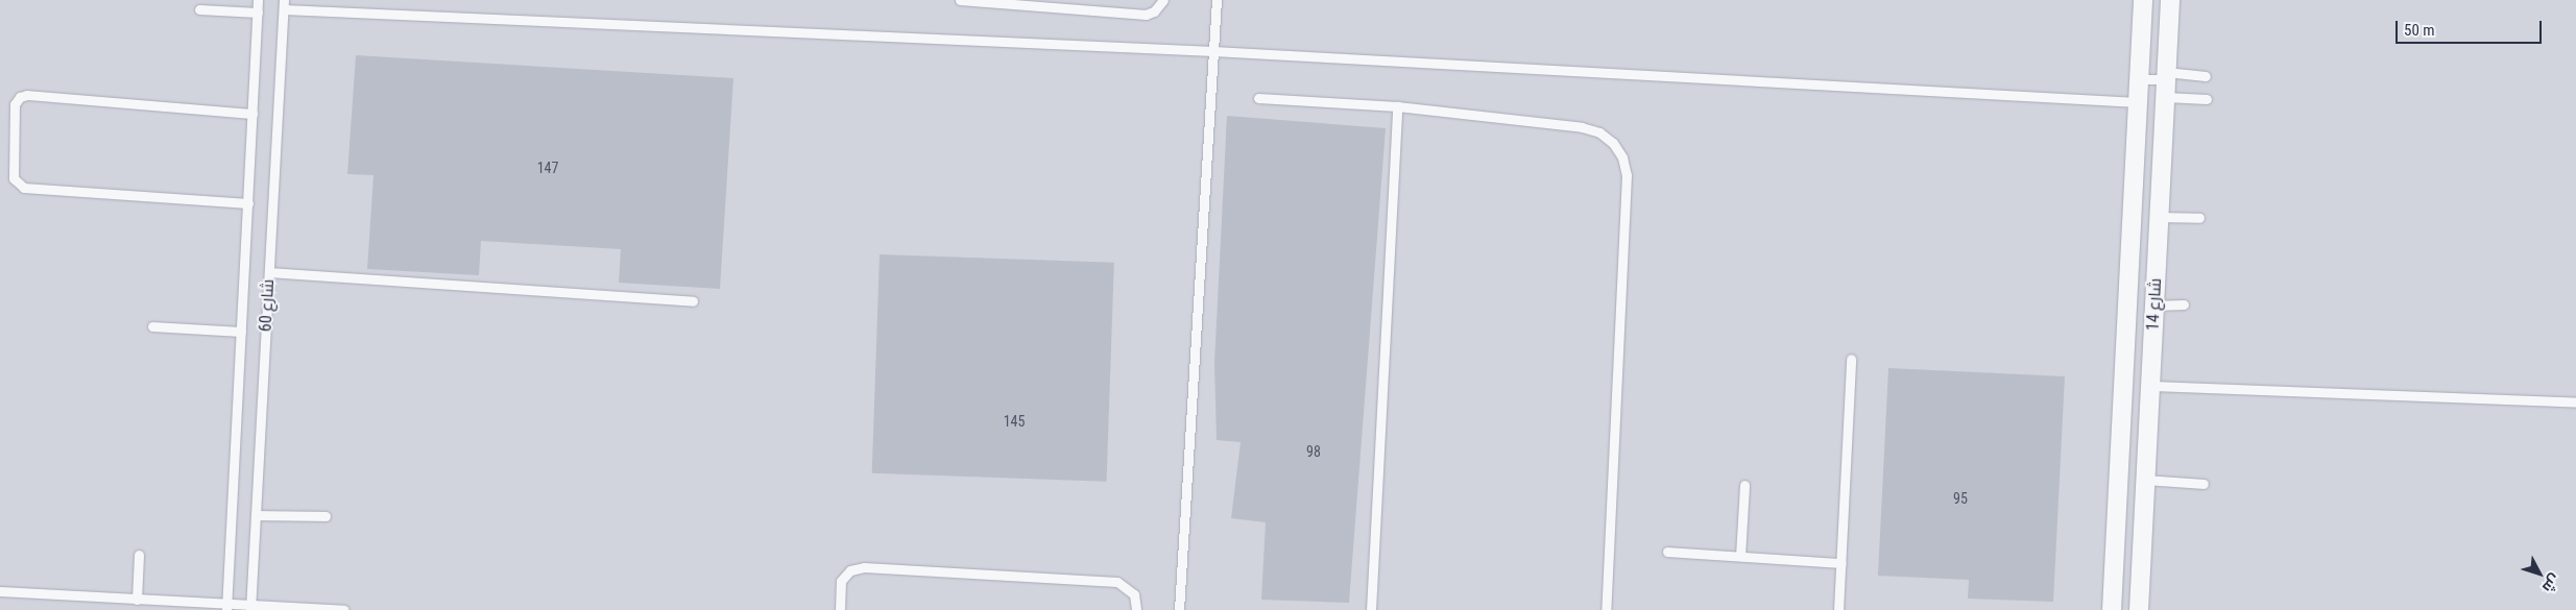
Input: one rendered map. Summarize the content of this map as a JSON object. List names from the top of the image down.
{
  "streets": {
    "street": ["شارع 14"],
    "lane": ["شارع 60"]
  },
  "house_numbers": [
    "147",
    "145",
    "98",
    "95"
  ],
  "scale_bar": "50 m",
  "north": "bottom right"
}
